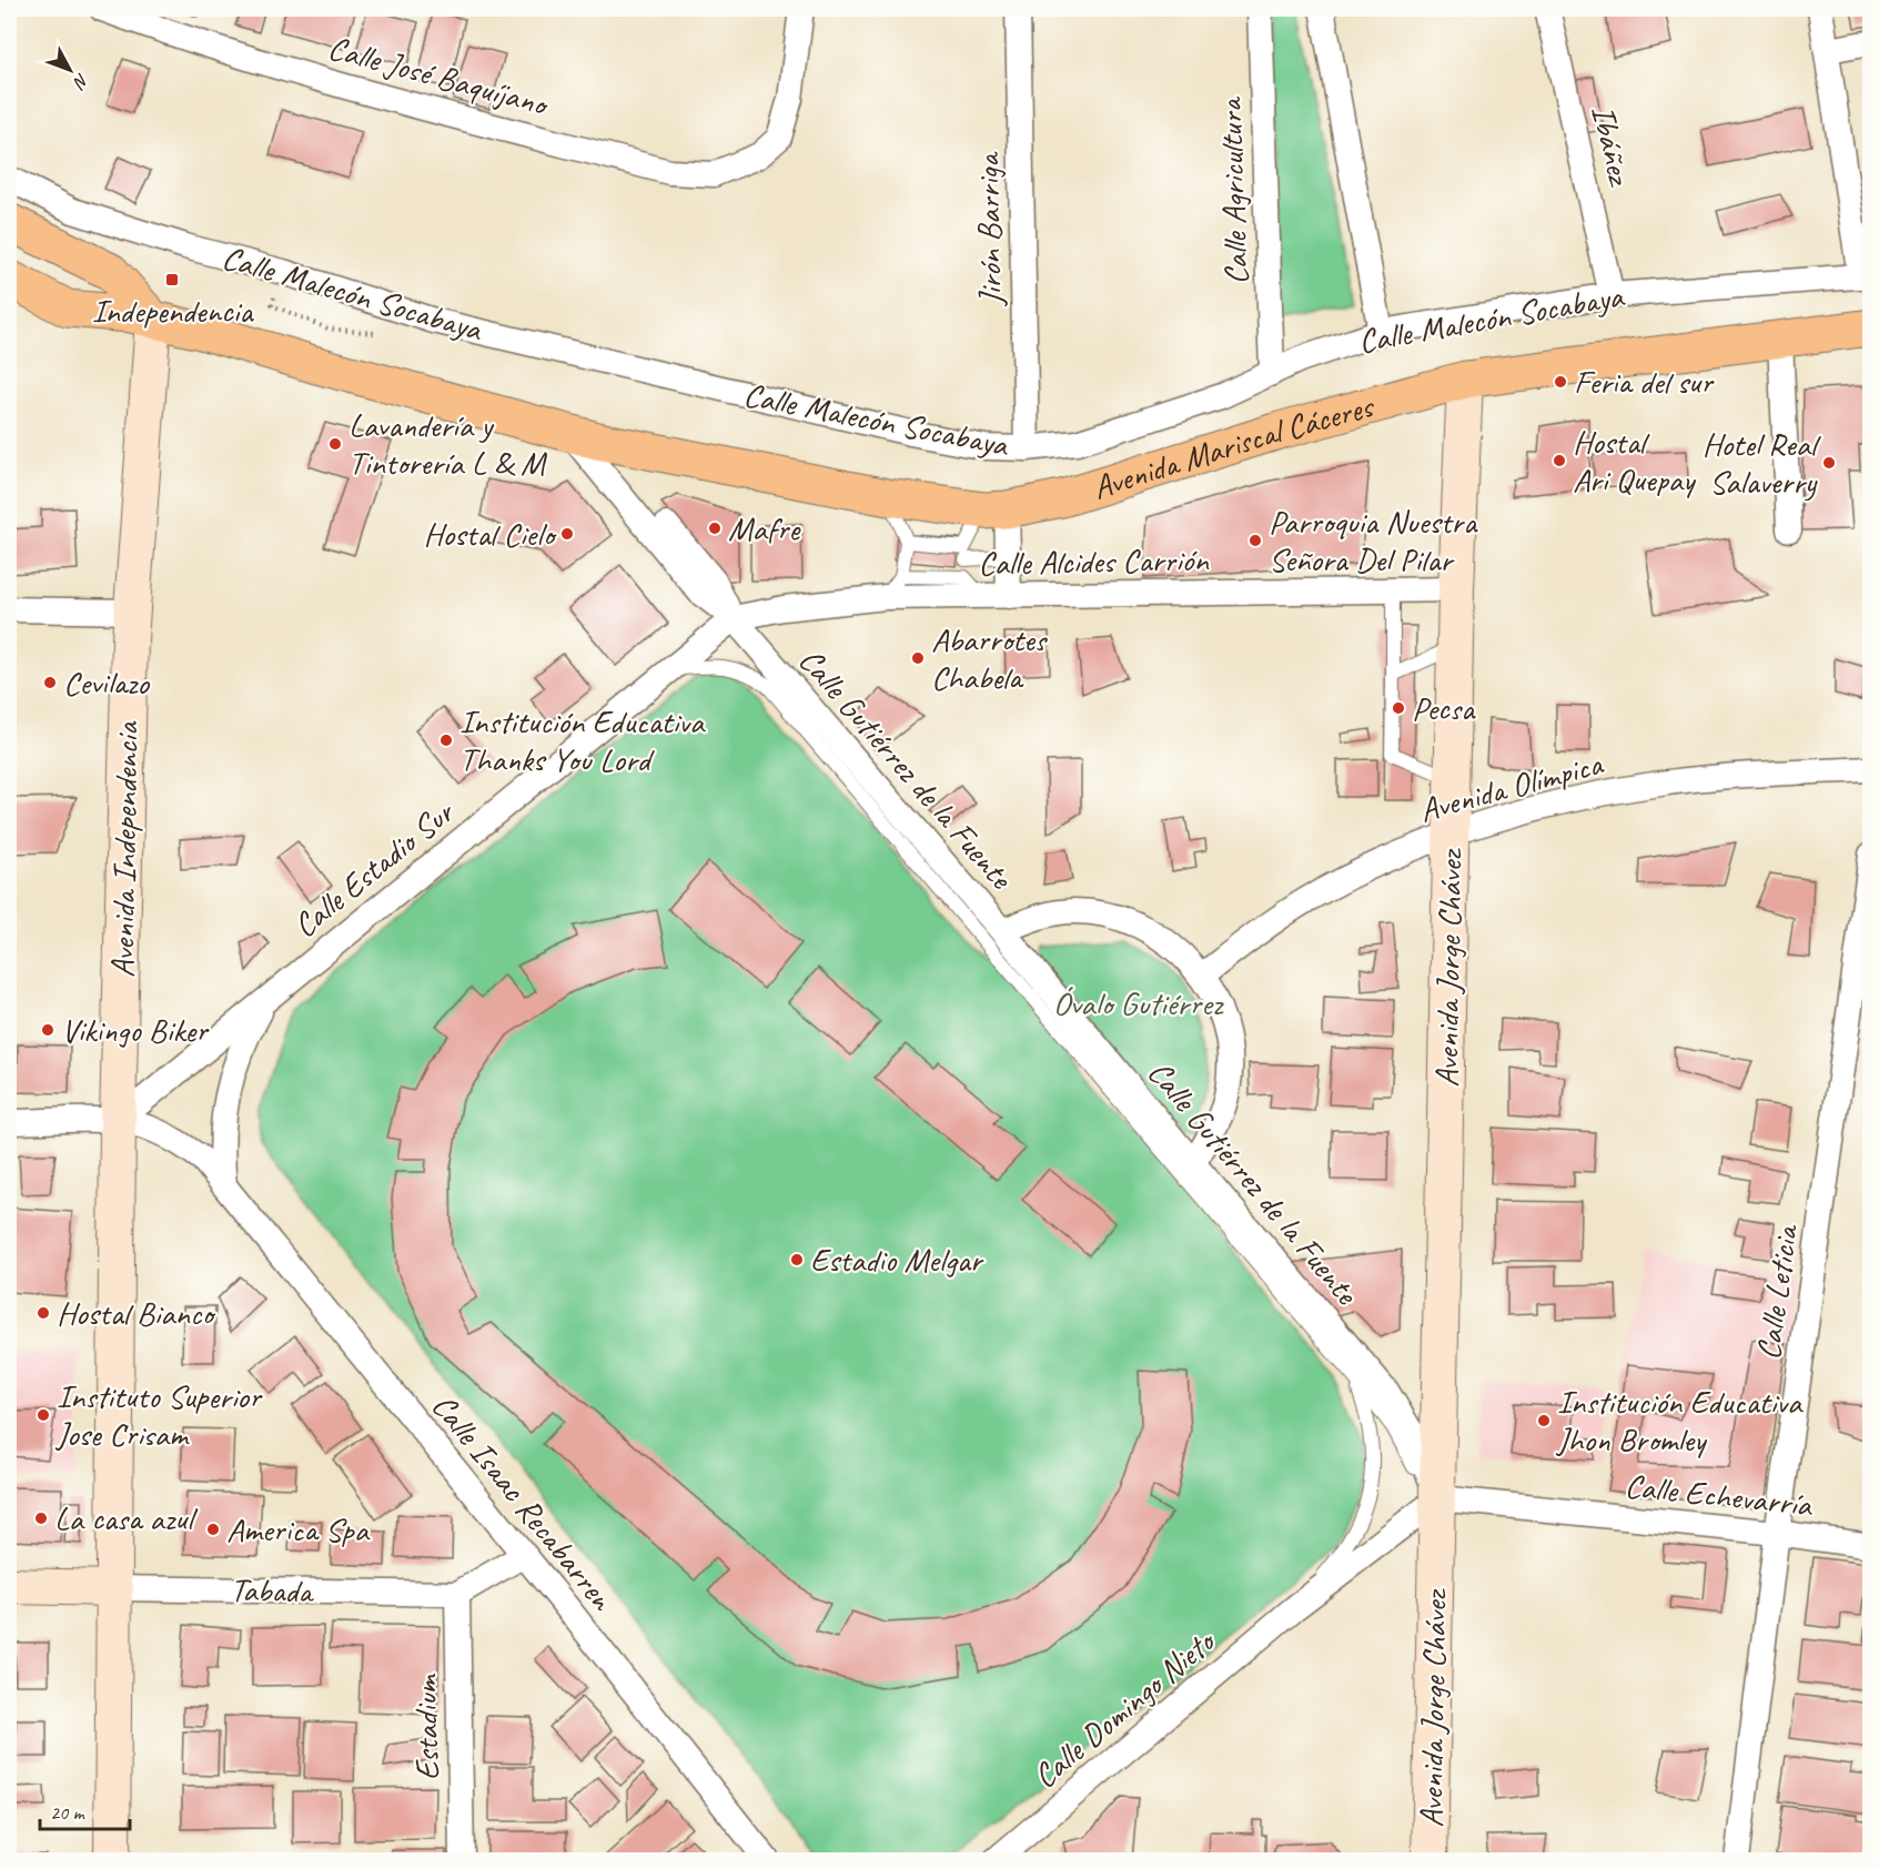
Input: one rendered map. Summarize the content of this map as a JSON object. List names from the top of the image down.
{
  "streets": {
    "main road": [
      "Avenida Mariscal Cáceres",
      "Avenida Independencia",
      "Avenida Jorge Chávez",
      "Tabada"
    ],
    "street": [
      "Calle José Baquíjano",
      "Ibáñez",
      "Calle Agricultura",
      "Jirón Barriga",
      "Calle Malecón Socabaya",
      "Calle Alcides Carrión",
      "Calle Gutiérrez de la Fuente",
      "Avenida Olímpica",
      "Calle Estadio Sur",
      "Calle Leticia",
      "Calle Echevarría",
      "Calle Isaac Recabarren",
      "Calle Domingo Nieto",
      "Estadium"
    ]
  },
  "crossings": [
    ["Ibáñez", "Calle Malecón Socabaya"],
    ["Calle Agricultura", "Calle Malecón Socabaya"],
    ["Jirón Barriga", "Calle Malecón Socabaya"],
    ["Avenida Mariscal Cáceres", "Calle Gutiérrez de la Fuente"],
    ["Avenida Mariscal Cáceres", "Avenida Jorge Chávez"],
    ["Calle Alcides Carrión", "Calle Gutiérrez de la Fuente"],
    ["Calle Alcides Carrión", "Calle Estadio Sur"],
    ["Calle Alcides Carrión", "Avenida Jorge Chávez"],
    ["Calle Gutiérrez de la Fuente", "Calle Estadio Sur"],
    ["Calle Gutiérrez de la Fuente", "Avenida Jorge Chávez"],
    ["Calle Gutiérrez de la Fuente", "Calle Echevarría"],
    ["Calle Gutiérrez de la Fuente", "Calle Domingo Nieto"],
    ["Avenida Olímpica", "Avenida Jorge Chávez"],
    ["Avenida Independencia", "Calle Estadio Sur"],
    ["Avenida Independencia", "Calle Isaac Recabarren"],
    ["Avenida Independencia", "Tabada"],
    ["Calle Estadio Sur", "Calle Isaac Recabarren"],
    ["Avenida Jorge Chávez", "Calle Echevarría"],
    ["Avenida Jorge Chávez", "Calle Domingo Nieto"],
    ["Calle Leticia", "Calle Echevarría"],
    ["Calle Echevarría", "Calle Domingo Nieto"],
    ["Tabada", "Estadium"]
  ],
  "parks": ["Óvalo Gutiérrez"],
  "places": {
    "transit": ["Independencia"],
    "other": [
      "Feria del sur",
      "Lavandería y Tintorería L & M",
      "Hostal Ari Quepay",
      "Hotel Real Salaverry",
      "Mafre",
      "Hostal Cielo",
      "Parroquia Nuestra Señora Del Pilar",
      "Abarrotes Chabela",
      "Cevilazo",
      "Pecsa",
      "Institución Educativa Thanks You Lord",
      "Vikingo Biker",
      "Estadio Melgar",
      "Hostal Bianco",
      "Instituto Superior Jose Crisam",
      "Institución Educativa Jhon Bromley",
      "La casa azul",
      "America Spa"
    ]
  },
  "scale_bar": "20 m",
  "north": "bottom right"
}
